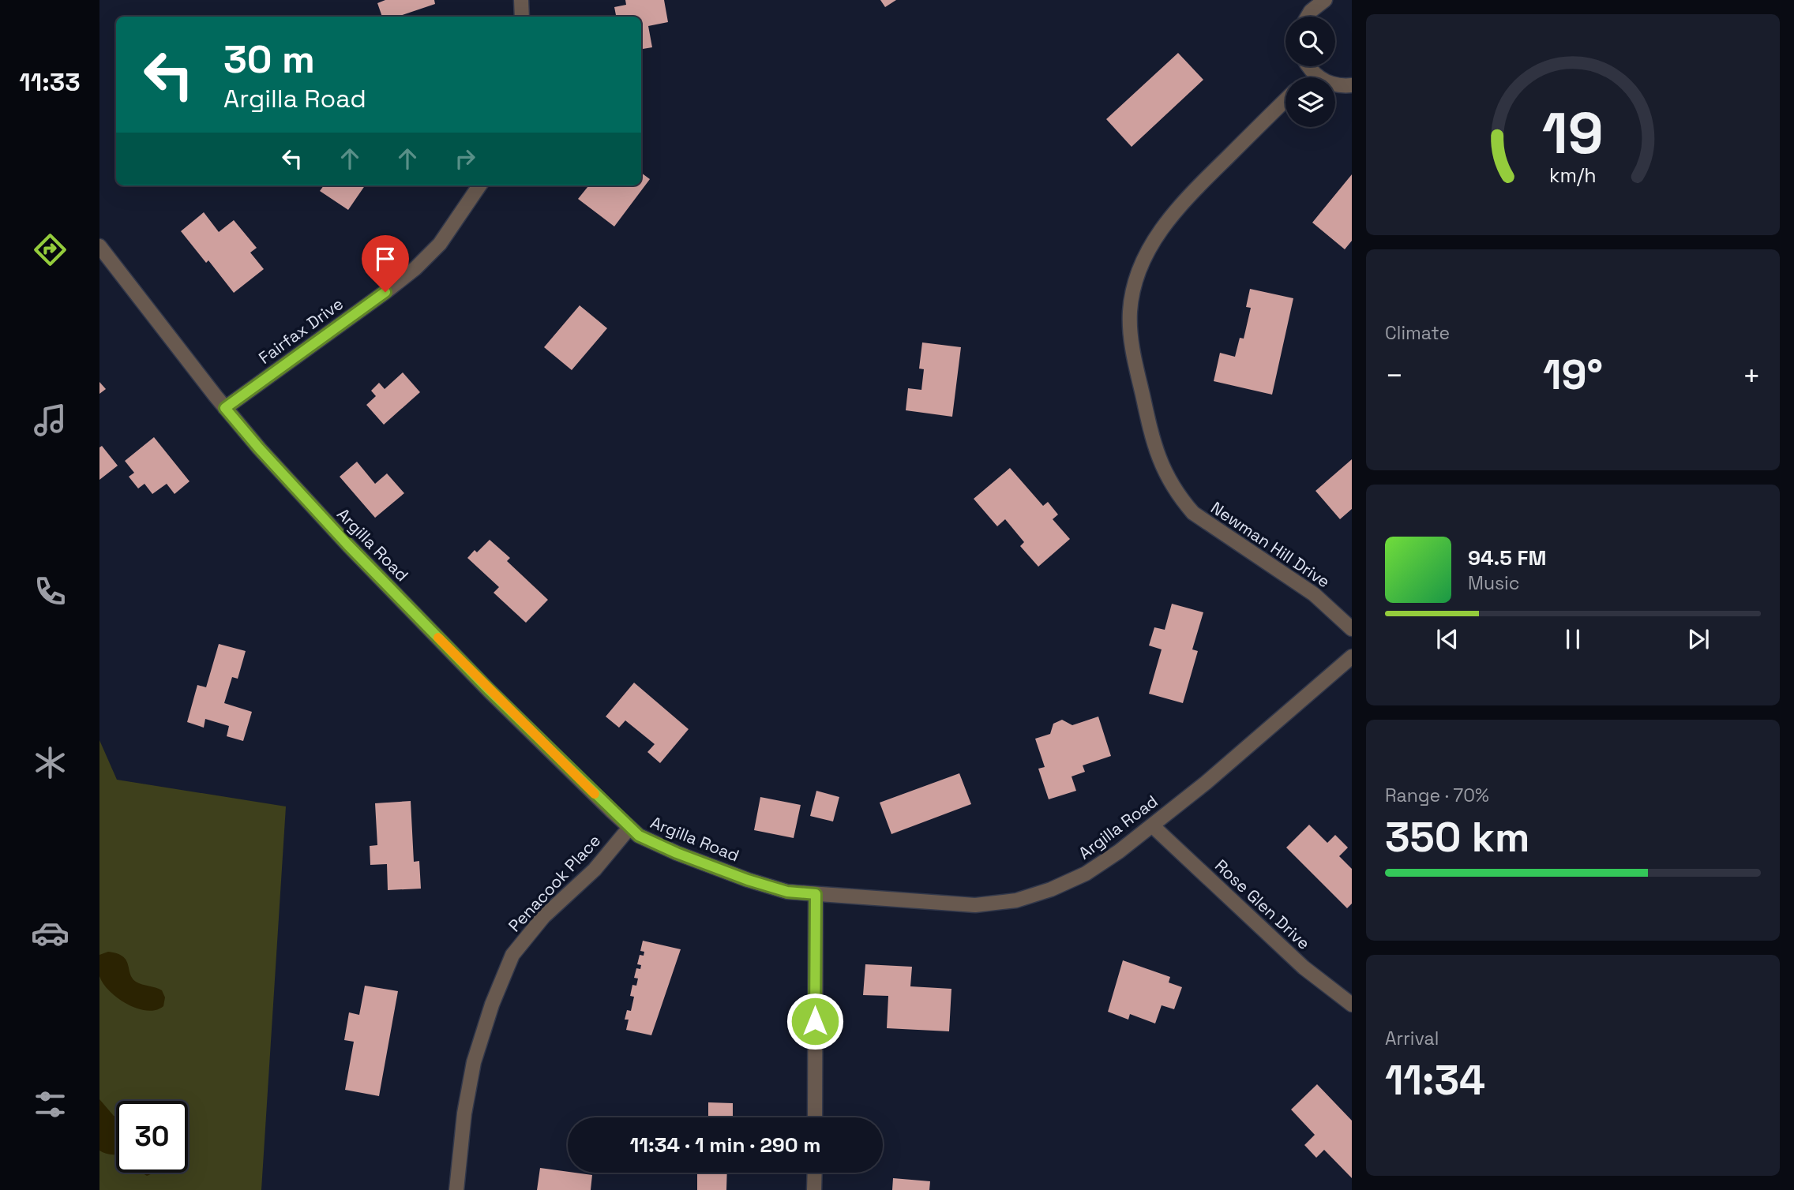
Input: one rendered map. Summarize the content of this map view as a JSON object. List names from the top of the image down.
{
  "streets": {
    "street": [
      "Fairfax Drive",
      "Argilla Road",
      "Newman Hill Drive",
      "Penacook Place",
      "Rose Glen Drive"
    ]
  },
  "crossings": [
    ["Fairfax Drive", "Argilla Road"],
    ["Argilla Road", "Penacook Place"],
    ["Argilla Road", "Rose Glen Drive"]
  ],
  "page": {
    "tabs": "11:33",
    "turn": ["30 m", "Argilla Road"],
    "tile": [
      "Climate",
      ["Range · 70%", "350 km"],
      ["Arrival", "11:34"]
    ],
    "heat": ["−", "19°", "+"],
    "song": ["94.5 FM", "Music"],
    "limit": "30",
    "trip": "11:34 · 1 min · 290 m",
    "gauge": ["19", "km/h"]
  }
}
